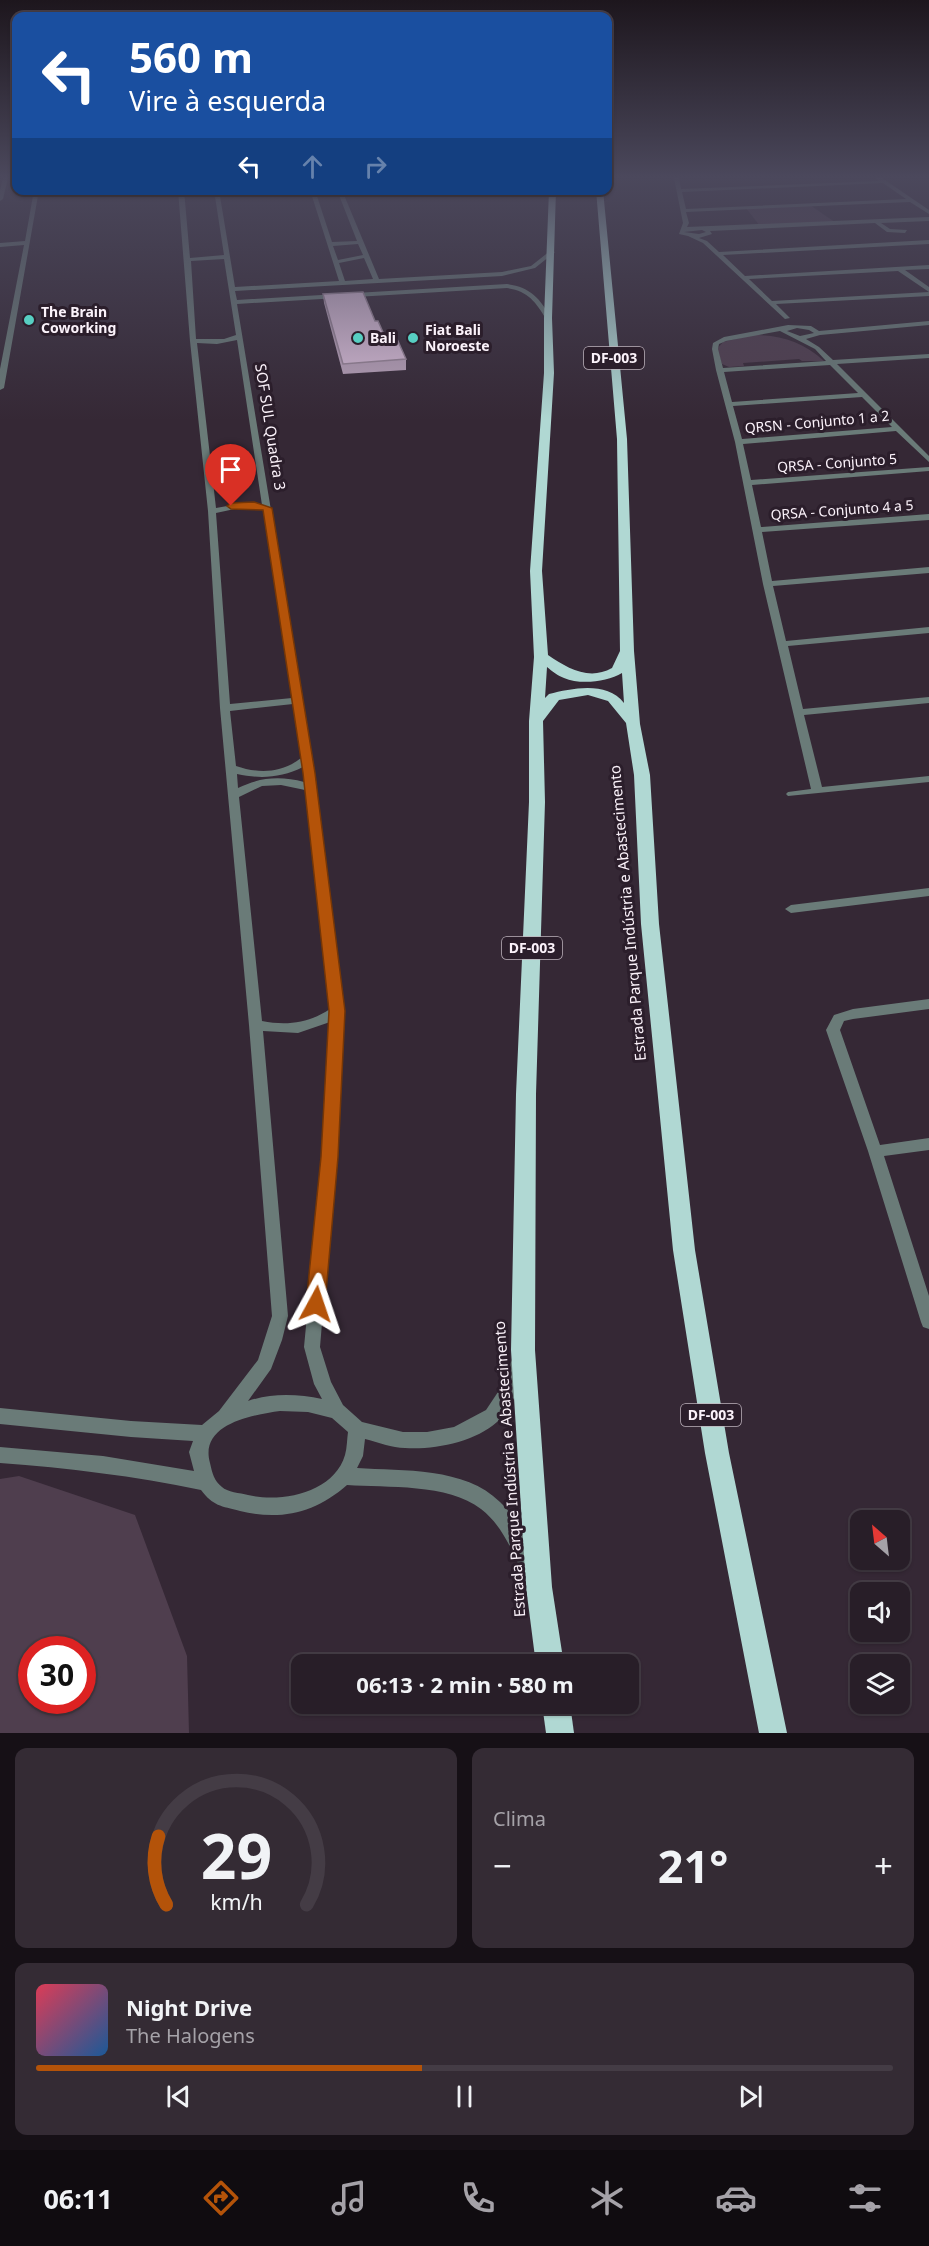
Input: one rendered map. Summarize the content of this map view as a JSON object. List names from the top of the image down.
{
  "streets": {
    "highway": ["DF-003", "Estrada Parque Indústria e Abastecimento"],
    "street": [
      "QRSN - Conjunto 1 a 2",
      "SOF SUL Quadra 3",
      "QRSA - Conjunto 5",
      "QRSA - Conjunto 4 a 5"
    ]
  },
  "places": ["The Brain Coworking", "Bali", "Fiat Bali Noroeste"],
  "north": "top left",
  "page": {
    "turn": ["560 m", "Vire à esquerda"],
    "limit": "30",
    "trip": "06:13 · 2 min · 580 m",
    "tile": "Clima",
    "heat": ["−", "21°", "+"],
    "song": ["Night Drive", "The Halogens"],
    "tabs": "06:11",
    "gauge": ["29", "km/h"]
  }
}
